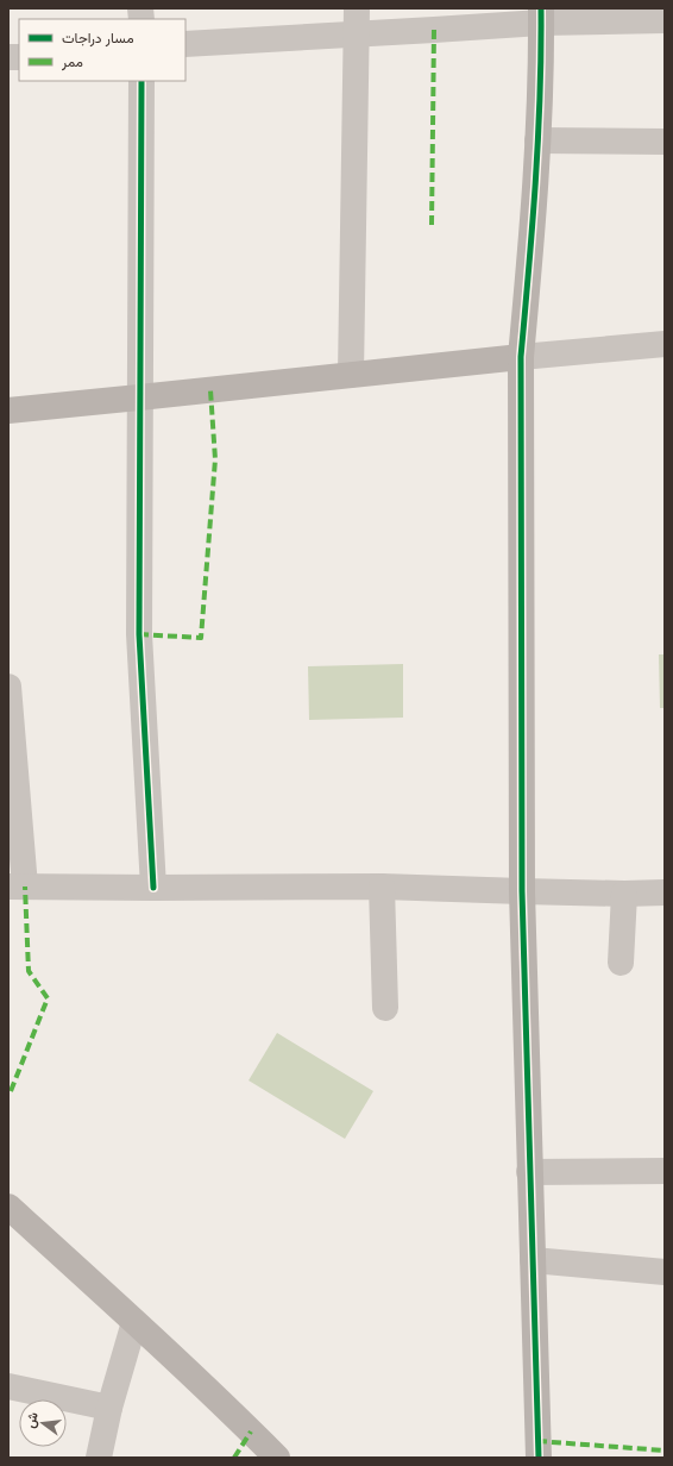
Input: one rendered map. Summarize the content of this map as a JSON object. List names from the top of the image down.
{
  "legend": ["مسار دراجات", "ممر"],
  "north": "left"
}
